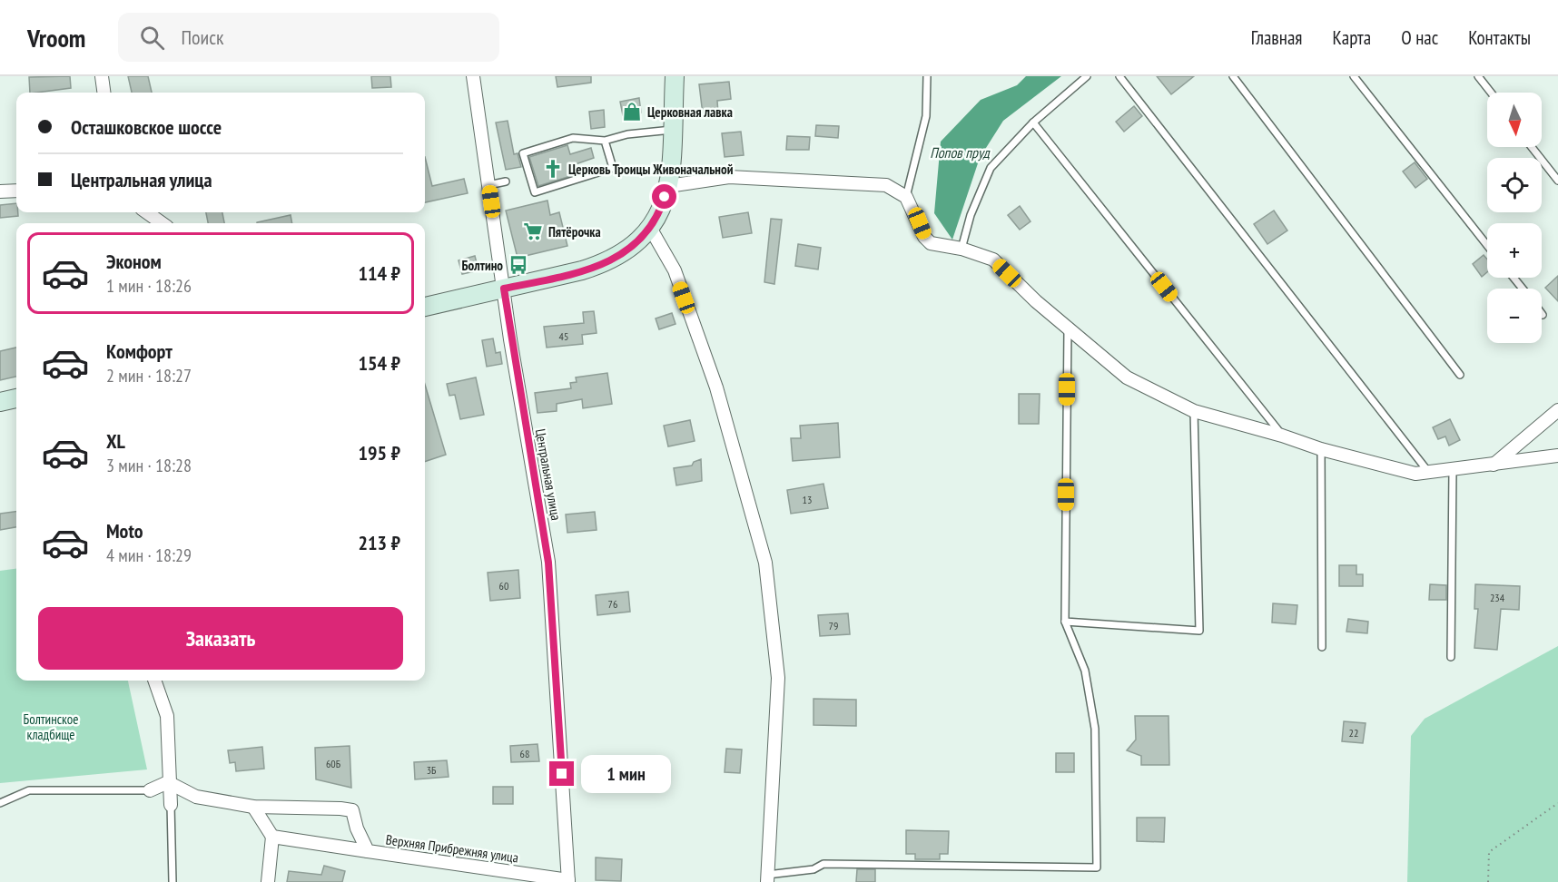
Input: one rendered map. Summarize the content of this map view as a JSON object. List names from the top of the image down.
{
  "streets": {
    "street": ["Центральная улица", "Верхняя Прибрежняя улица"]
  },
  "crossings": [
    ["Центральная улица", "Верхняя Прибрежняя улица"]
  ],
  "water": ["Попов пруд"],
  "parks": ["Болтинское кладбище"],
  "places": {
    "shop": ["Церковная лавка"],
    "church": ["Церковь Троицы Живоначальной"],
    "supermarket": ["Пятёрочка"],
    "bus stop": ["Болтино"]
  },
  "house_numbers": [
    "45",
    "13",
    "60",
    "234",
    "76",
    "79",
    "22",
    "68",
    "60Б",
    "3Б"
  ],
  "north": "bottom",
  "page": {
    "header": "Vroom",
    "search": "Поиск",
    "nav": [
      "Главная",
      "Карта",
      "О нас",
      "Контакты"
    ],
    "map_buttons": ["+", "−"],
    "banner": ["Осташковское шоссе", "Центральная улица"],
    "list": [
      {
        "name": "Эконом",
        "note": "1 мин · 18:26",
        "value": "114 ₽"
      },
      {
        "name": "Комфорт",
        "note": "2 мин · 18:27",
        "value": "154 ₽"
      },
      {
        "name": "XL",
        "note": "3 мин · 18:28",
        "value": "195 ₽"
      },
      {
        "name": "Moto",
        "note": "4 мин · 18:29",
        "value": "213 ₽"
      }
    ],
    "buttons": "Заказать",
    "bubble": "1 мин"
  }
}
